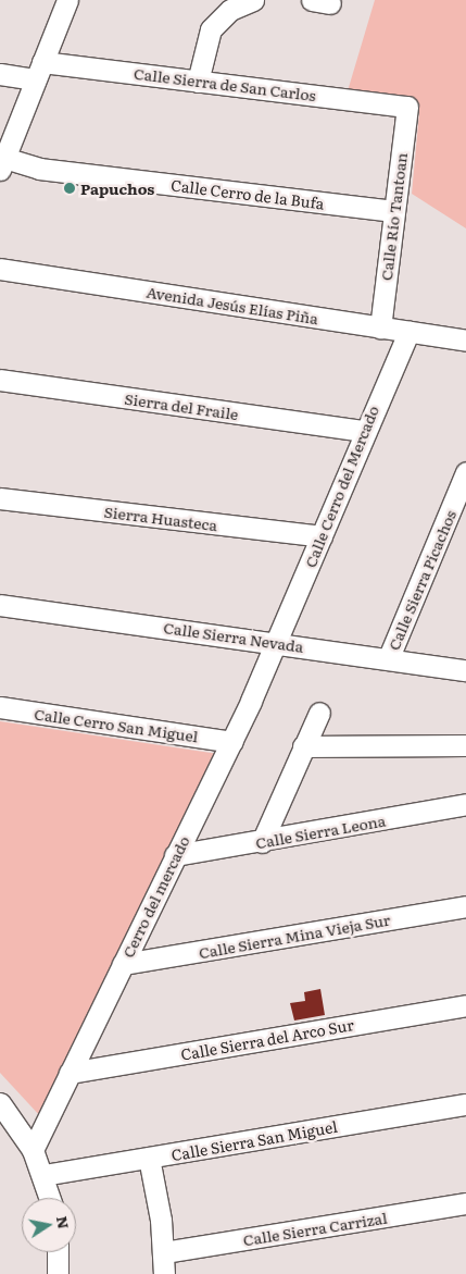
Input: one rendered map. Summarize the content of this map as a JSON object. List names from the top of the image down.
{
  "streets": {
    "street": [
      "Calle Sierra de San Carlos",
      "Calle Cerro de la Bufa",
      "Calle Río Tantoan",
      "Avenida Jesús Elías Piña",
      "Sierra del Fraile",
      "Calle Cerro del Mercado",
      "Sierra Huasteca",
      "Calle Sierra Picachos",
      "Calle Sierra Nevada",
      "Calle Cerro San Miguel",
      "Calle Sierra Leona",
      "Cerro del mercado",
      "Calle Sierra Mina Vieja Sur",
      "Calle Sierra del Arco Sur",
      "Calle Sierra San Miguel",
      "Calle Sierra Carrizal"
    ]
  },
  "crossings": [
    ["Calle Sierra de San Carlos", "Calle Río Tantoan"],
    ["Calle Cerro de la Bufa", "Calle Río Tantoan"],
    ["Calle Río Tantoan", "Avenida Jesús Elías Piña"],
    ["Avenida Jesús Elías Piña", "Calle Cerro del Mercado"],
    ["Sierra del Fraile", "Calle Cerro del Mercado"],
    ["Calle Cerro del Mercado", "Sierra Huasteca"],
    ["Calle Cerro del Mercado", "Calle Sierra Nevada"],
    ["Calle Cerro del Mercado", "Cerro del mercado"],
    ["Calle Sierra Picachos", "Calle Sierra Nevada"],
    ["Calle Sierra Nevada", "Cerro del mercado"],
    ["Calle Cerro San Miguel", "Cerro del mercado"],
    ["Calle Sierra Leona", "Cerro del mercado"],
    ["Cerro del mercado", "Calle Sierra Mina Vieja Sur"],
    ["Cerro del mercado", "Calle Sierra del Arco Sur"]
  ],
  "places": ["Papuchos"],
  "north": "right"
}
